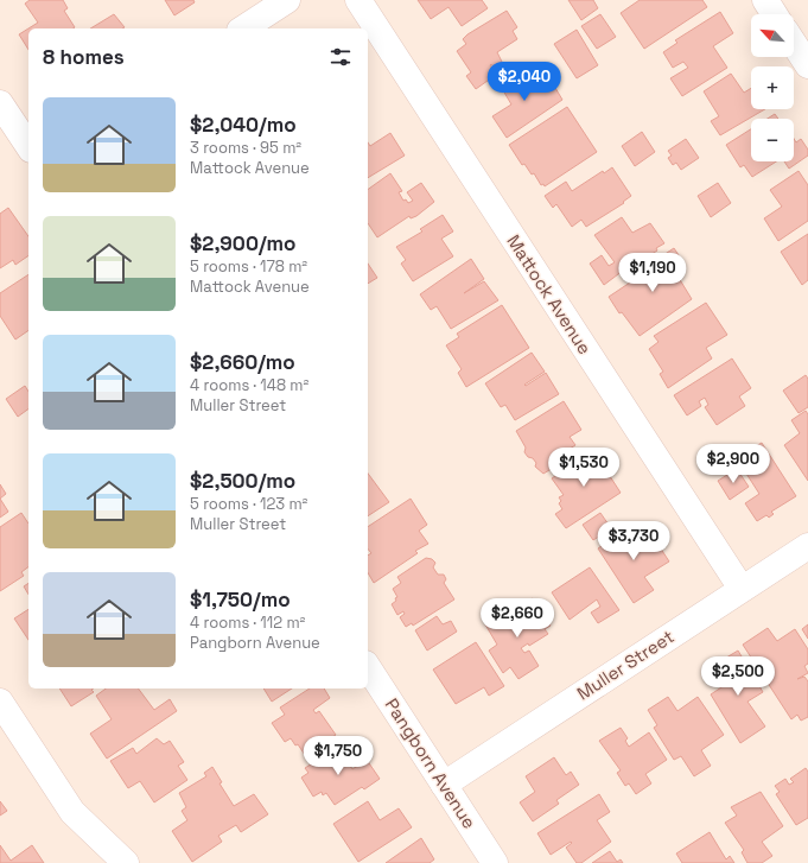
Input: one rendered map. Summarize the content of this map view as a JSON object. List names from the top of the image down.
{
  "streets": {
    "street": ["Mattock Avenue", "Muller Street", "Pangborn Avenue"]
  },
  "crossings": [
    ["Mattock Avenue", "Muller Street"],
    ["Muller Street", "Pangborn Avenue"]
  ],
  "north": "top left",
  "page": {
    "map_buttons": ["+", "−"],
    "heading": "8 homes",
    "price": [
      "$2,040",
      "$1,190",
      "$2,900",
      "$1,530",
      "$3,730",
      "$2,660",
      "$2,500",
      "$1,750"
    ],
    "list": [
      {
        "name": "$2,040/mo",
        "note": "3 rooms · 95 m² · Mattock Avenue"
      },
      {
        "name": "$2,900/mo",
        "note": "5 rooms · 178 m² · Mattock Avenue"
      },
      {
        "name": "$2,660/mo",
        "note": "4 rooms · 148 m² · Muller Street"
      },
      {
        "name": "$2,500/mo",
        "note": "5 rooms · 123 m² · Muller Street"
      },
      {
        "name": "$1,750/mo",
        "note": "4 rooms · 112 m² · Pangborn Avenue"
      }
    ]
  }
}
